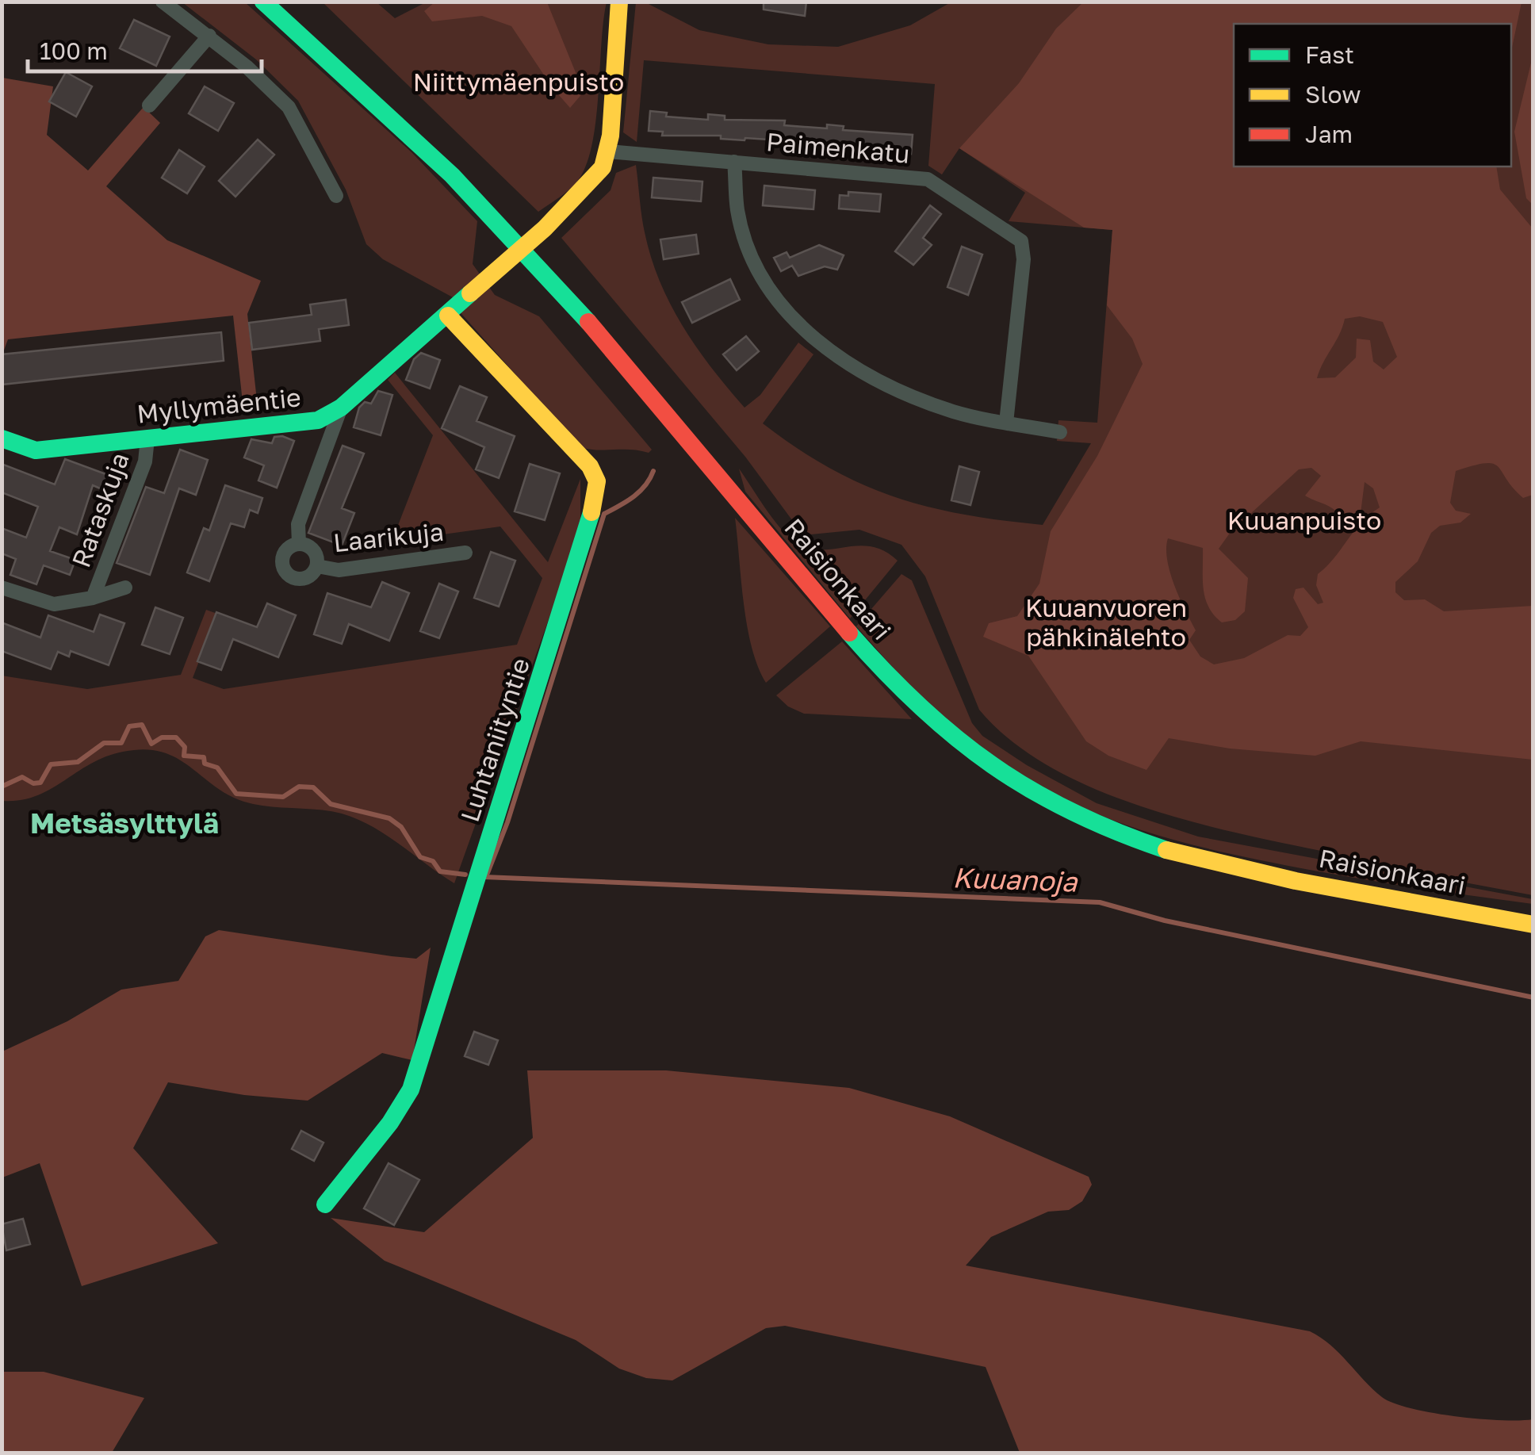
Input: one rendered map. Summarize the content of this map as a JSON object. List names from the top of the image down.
{
  "streets": {
    "street": [
      "Paimenkatu",
      "Myllymäentie",
      "Rataskuja",
      "Laarikuja",
      "Raisionkaari",
      "Luhtaniityntie"
    ]
  },
  "crossings": [
    ["Paimenkatu", "Myllymäentie"],
    ["Myllymäentie", "Rataskuja"],
    ["Myllymäentie", "Laarikuja"],
    ["Myllymäentie", "Raisionkaari"],
    ["Myllymäentie", "Luhtaniityntie"]
  ],
  "districts": ["Metsäsylttylä"],
  "water": ["Kuuanoja"],
  "parks": ["Niittymäenpuisto", "Kuuanpuisto", "Kuuanvuoren pähkinälehto"],
  "legend": ["Fast", "Slow", "Jam"],
  "scale_bar": "100 m"
}
